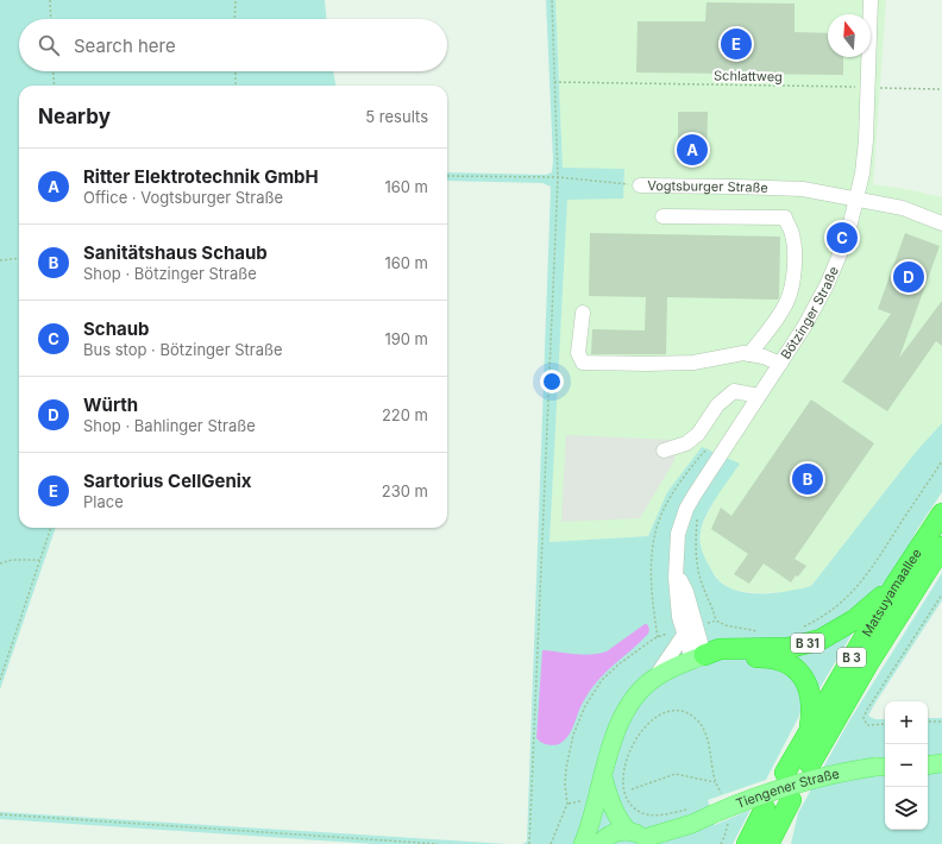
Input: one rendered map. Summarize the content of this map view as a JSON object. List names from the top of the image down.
{
  "streets": {
    "highway": ["Matsuyamaallee", "B 31", "B 3"],
    "main road": ["Tiengener Straße"],
    "street": ["Vogtsburger Straße", "Bötzinger Straße"],
    "path": ["Schlattweg"]
  },
  "crossings": [
    ["Schlattweg", "Bötzinger Straße"],
    ["Vogtsburger Straße", "Bötzinger Straße"],
    ["Bötzinger Straße", "B 31"],
    ["Matsuyamaallee", "B 31"],
    ["B 31", "Tiengener Straße"]
  ],
  "north": "top",
  "page": {
    "search": "Search here",
    "pins": [
      "E",
      "A",
      "C",
      "D",
      "B"
    ],
    "heading": ["Nearby", "5 results"],
    "list": [
      {
        "mark": "A",
        "name": "Ritter Elektrotechnik GmbH",
        "note": "Office · Vogtsburger Straße",
        "value": "160 m"
      },
      {
        "mark": "B",
        "name": "Sanitätshaus Schaub",
        "note": "Shop · Bötzinger Straße",
        "value": "160 m"
      },
      {
        "mark": "C",
        "name": "Schaub",
        "note": "Bus stop · Bötzinger Straße",
        "value": "190 m"
      },
      {
        "mark": "D",
        "name": "Würth",
        "note": "Shop · Bahlinger Straße",
        "value": "220 m"
      },
      {
        "mark": "E",
        "name": "Sartorius CellGenix",
        "note": "Place",
        "value": "230 m"
      }
    ],
    "map_buttons": ["+", "−"]
  }
}
